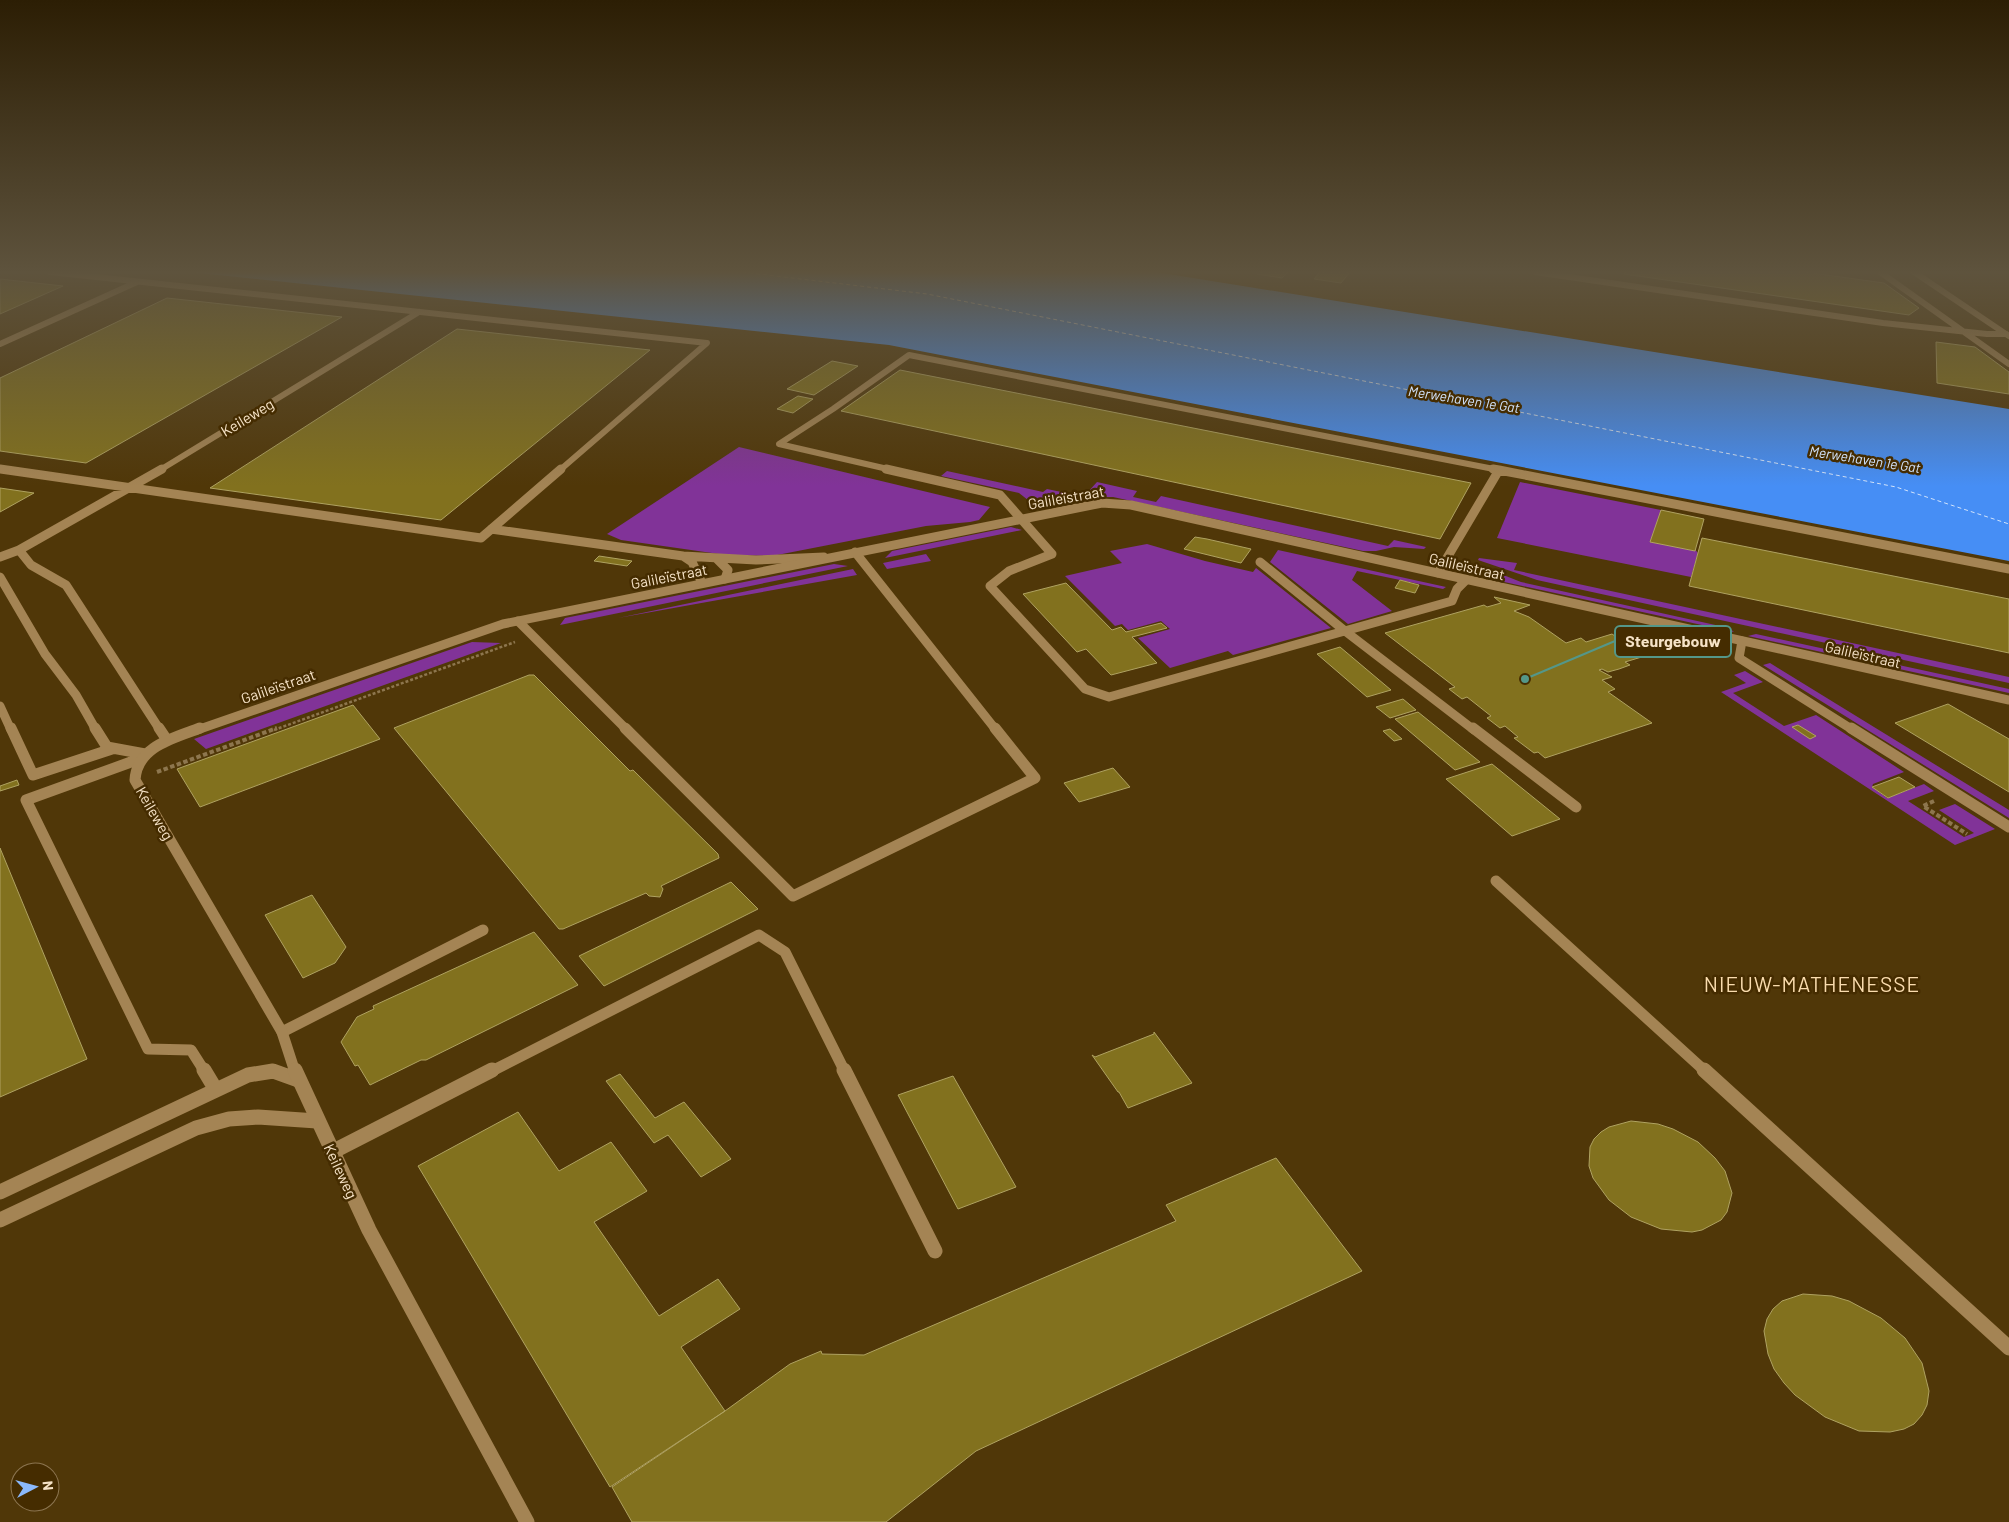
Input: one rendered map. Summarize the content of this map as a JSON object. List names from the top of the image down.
{
  "streets": {
    "street": ["Keileweg", "Galileïstraat"]
  },
  "districts": ["NIEUW-MATHENESSE"],
  "water": ["Merwehaven 1e Gat"],
  "places": ["Steurgebouw"],
  "north": "right"
}
